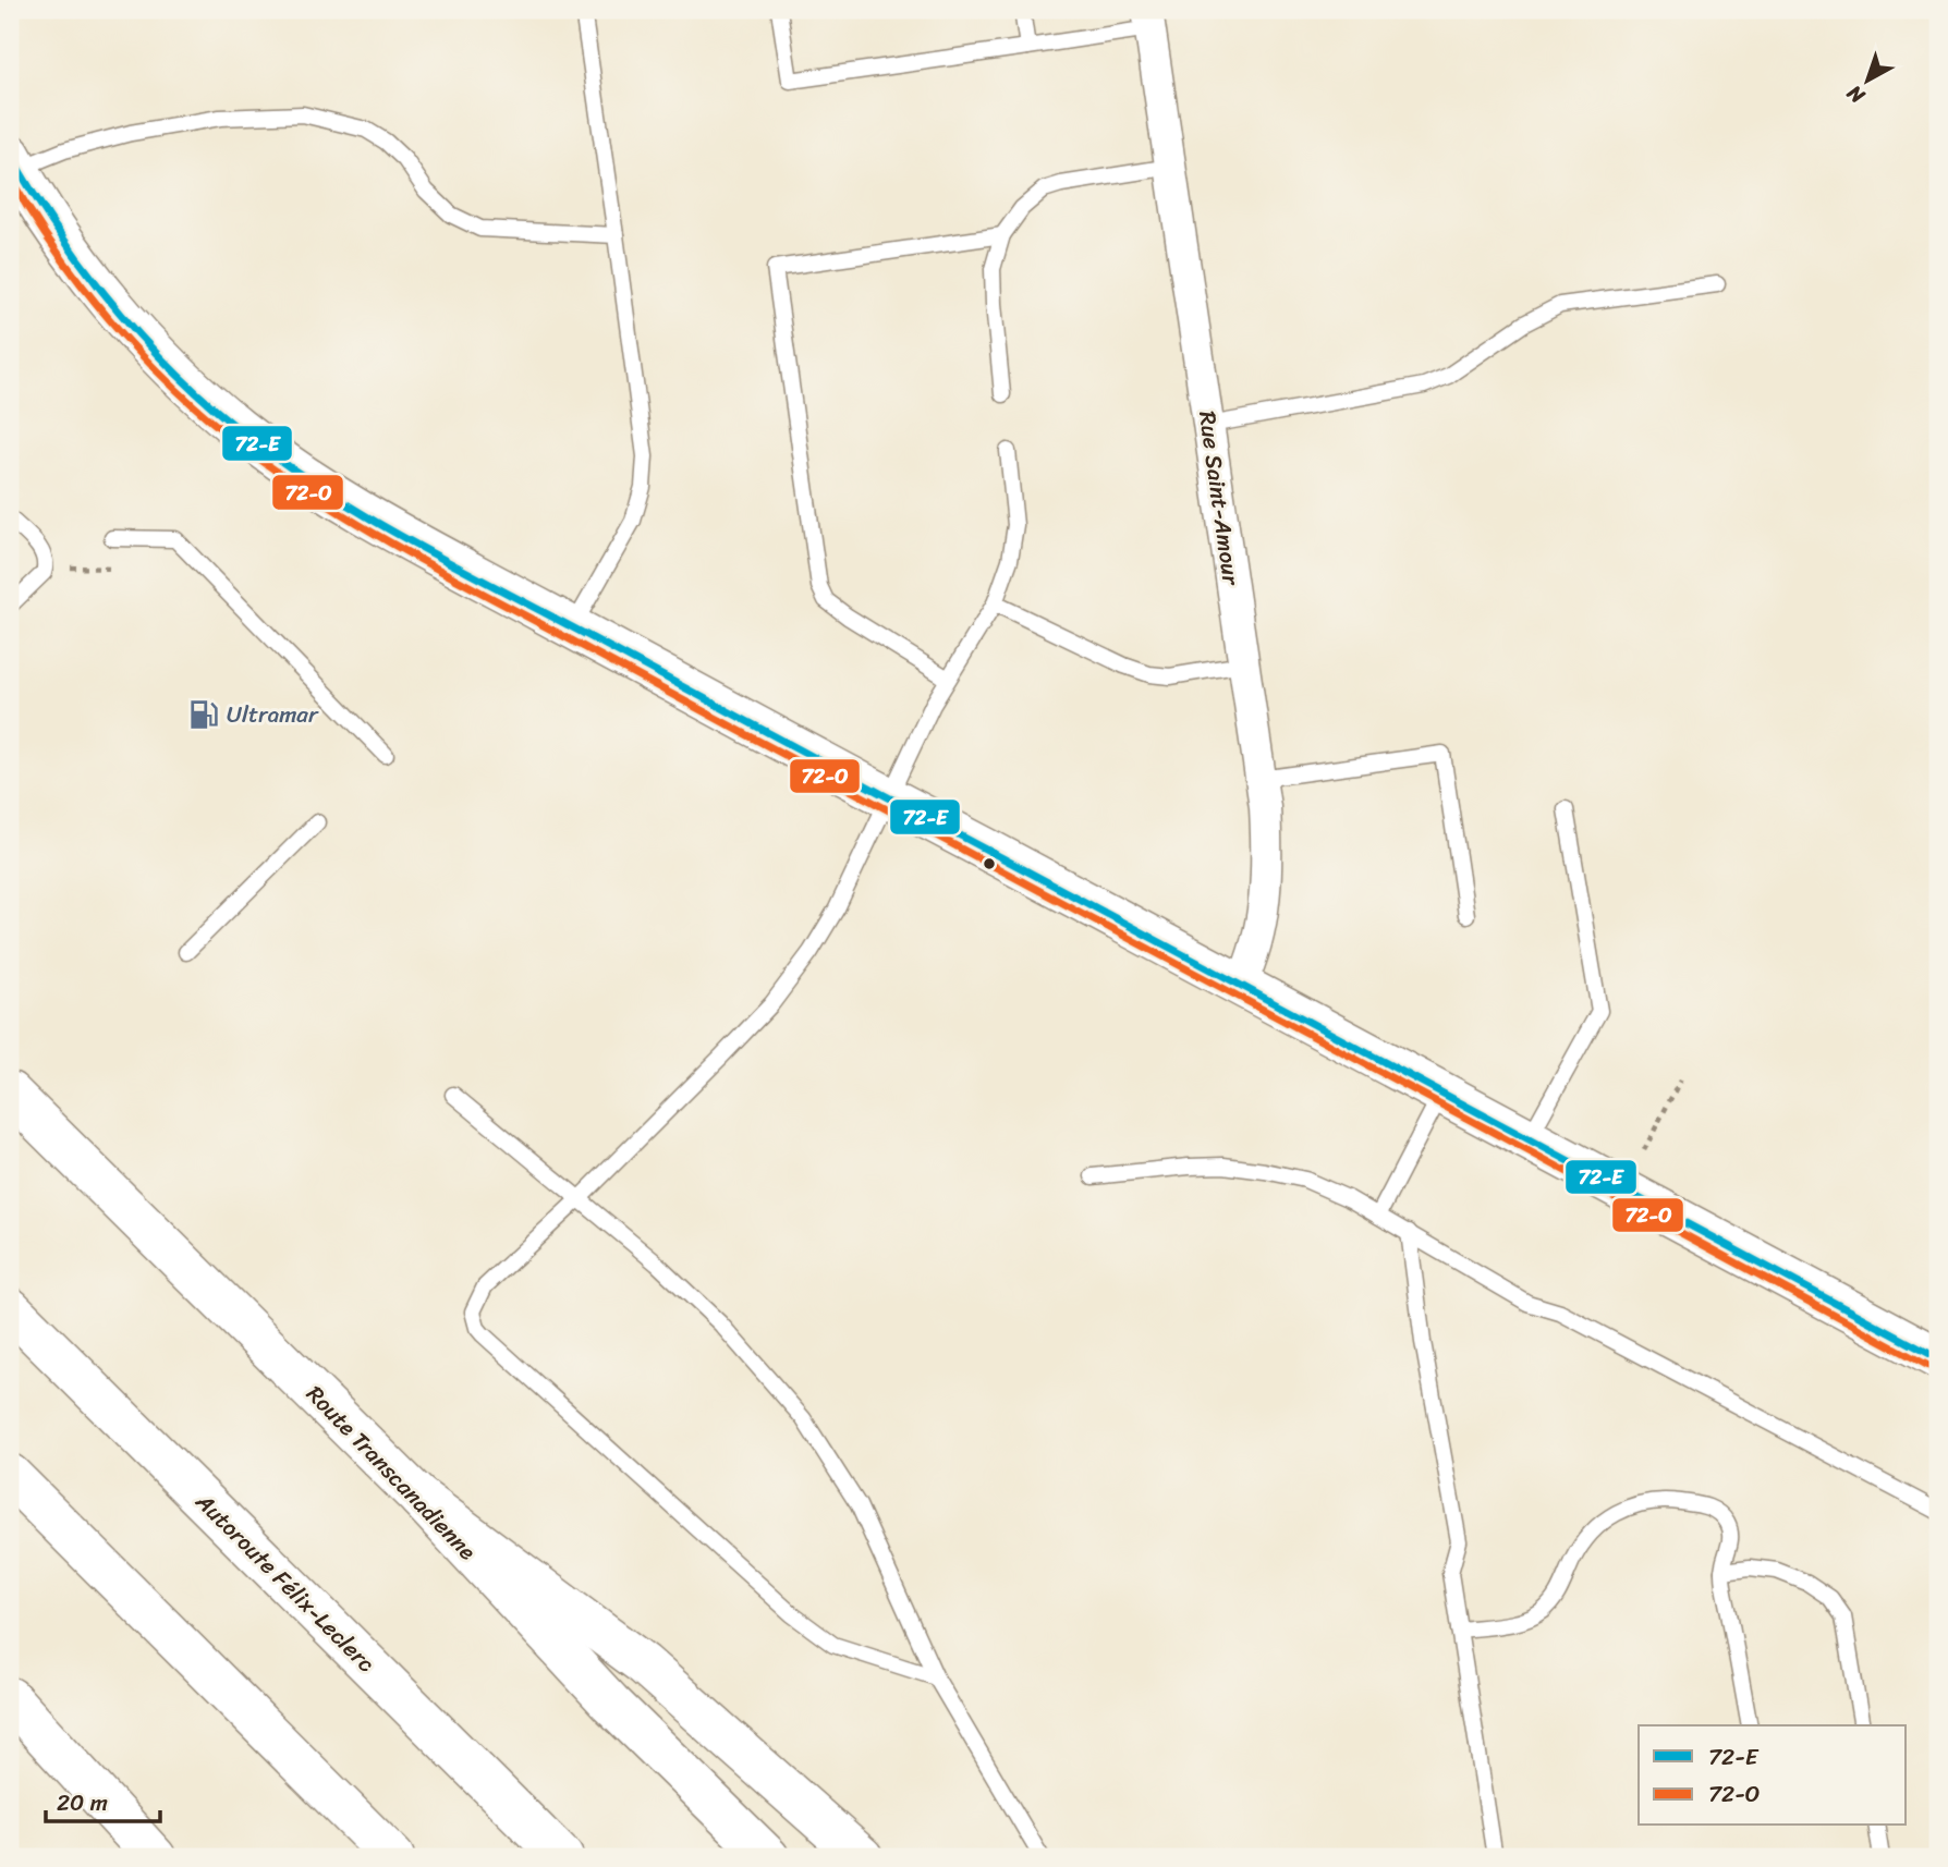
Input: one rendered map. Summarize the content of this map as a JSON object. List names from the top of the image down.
{
  "streets": {
    "main road": ["Route Transcanadienne", "Autoroute Félix-Leclerc"],
    "street": ["Rue Saint-Amour"]
  },
  "places": {
    "fuel station": ["Ultramar"]
  },
  "lines": ["transit line 72-E", "transit line 72-O"],
  "legend": ["72-E", "72-O"],
  "scale_bar": "20 m",
  "north": "bottom left"
}
